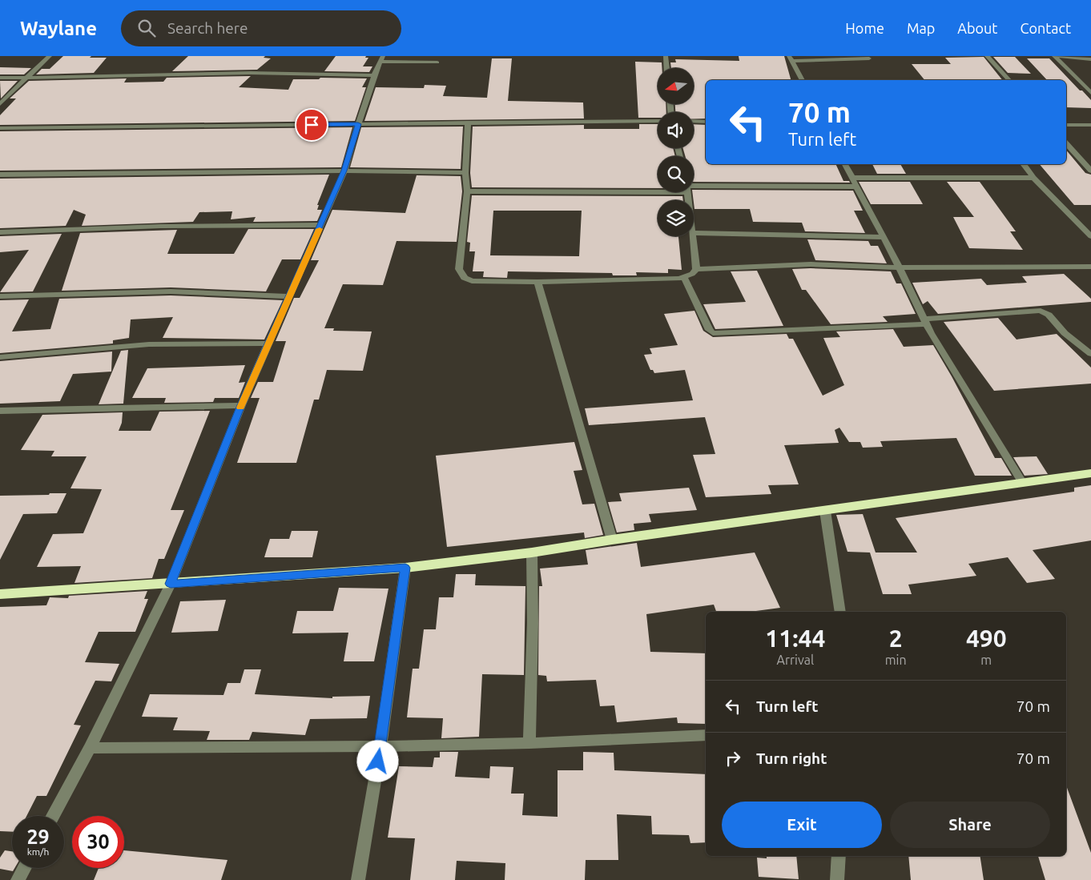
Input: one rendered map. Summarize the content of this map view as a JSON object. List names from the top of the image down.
{
  "north": "left",
  "page": {
    "header": "Waylane",
    "search": "Search here",
    "nav": [
      "Home",
      "Map",
      "About",
      "Contact"
    ],
    "turn": ["70 m", "Turn left"],
    "eta": [
      "11:44",
      "Arrival",
      "2",
      "min",
      "490",
      "m"
    ],
    "list": [
      {
        "name": "Turn left",
        "value": "70 m"
      },
      {
        "name": "Turn right",
        "value": "70 m"
      }
    ],
    "buttons": ["Exit", "Share"],
    "speed": "29 km/h",
    "limit": "30"
  }
}
